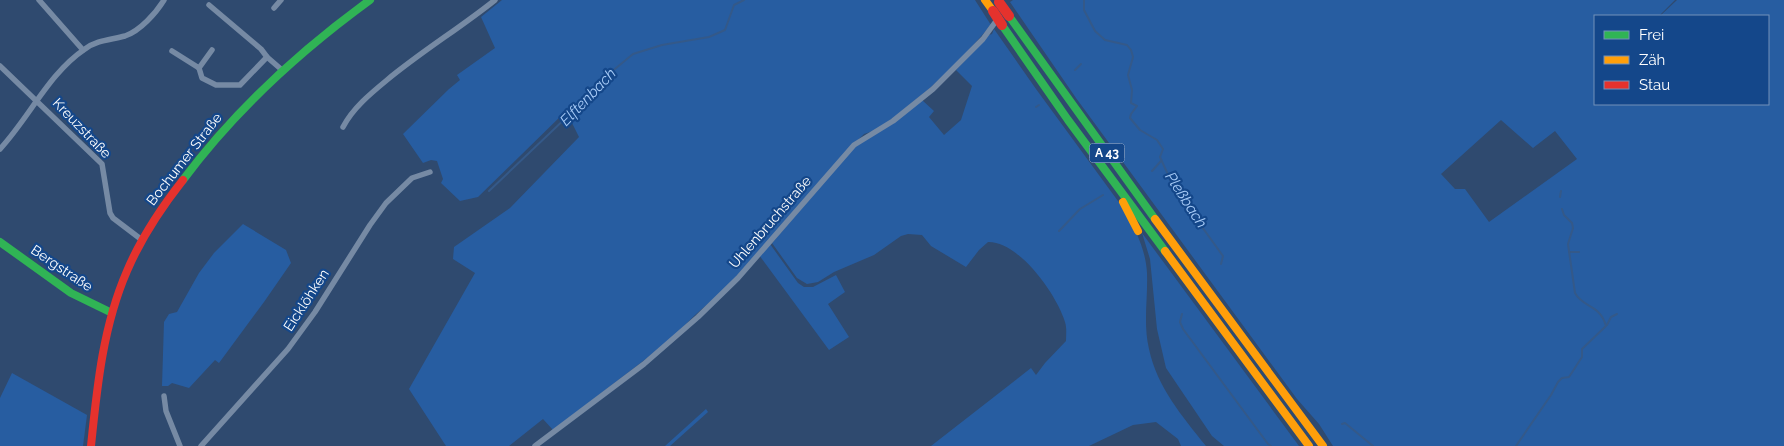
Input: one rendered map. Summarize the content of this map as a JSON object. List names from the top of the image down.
{
  "streets": {
    "main road": ["A 43", "Bochumer Straße", "Bergstraße"],
    "street": ["Kreuzstraße", "Uhlenbruchstraße", "Eicklöhken"]
  },
  "crossings": [
    ["Kreuzstraße", "Bochumer Straße"],
    ["A 43", "Uhlenbruchstraße"],
    ["Bochumer Straße", "Bergstraße"]
  ],
  "water": ["Elftenbach", "Pleßbach"],
  "legend": ["Frei", "Zäh", "Stau"]
}
